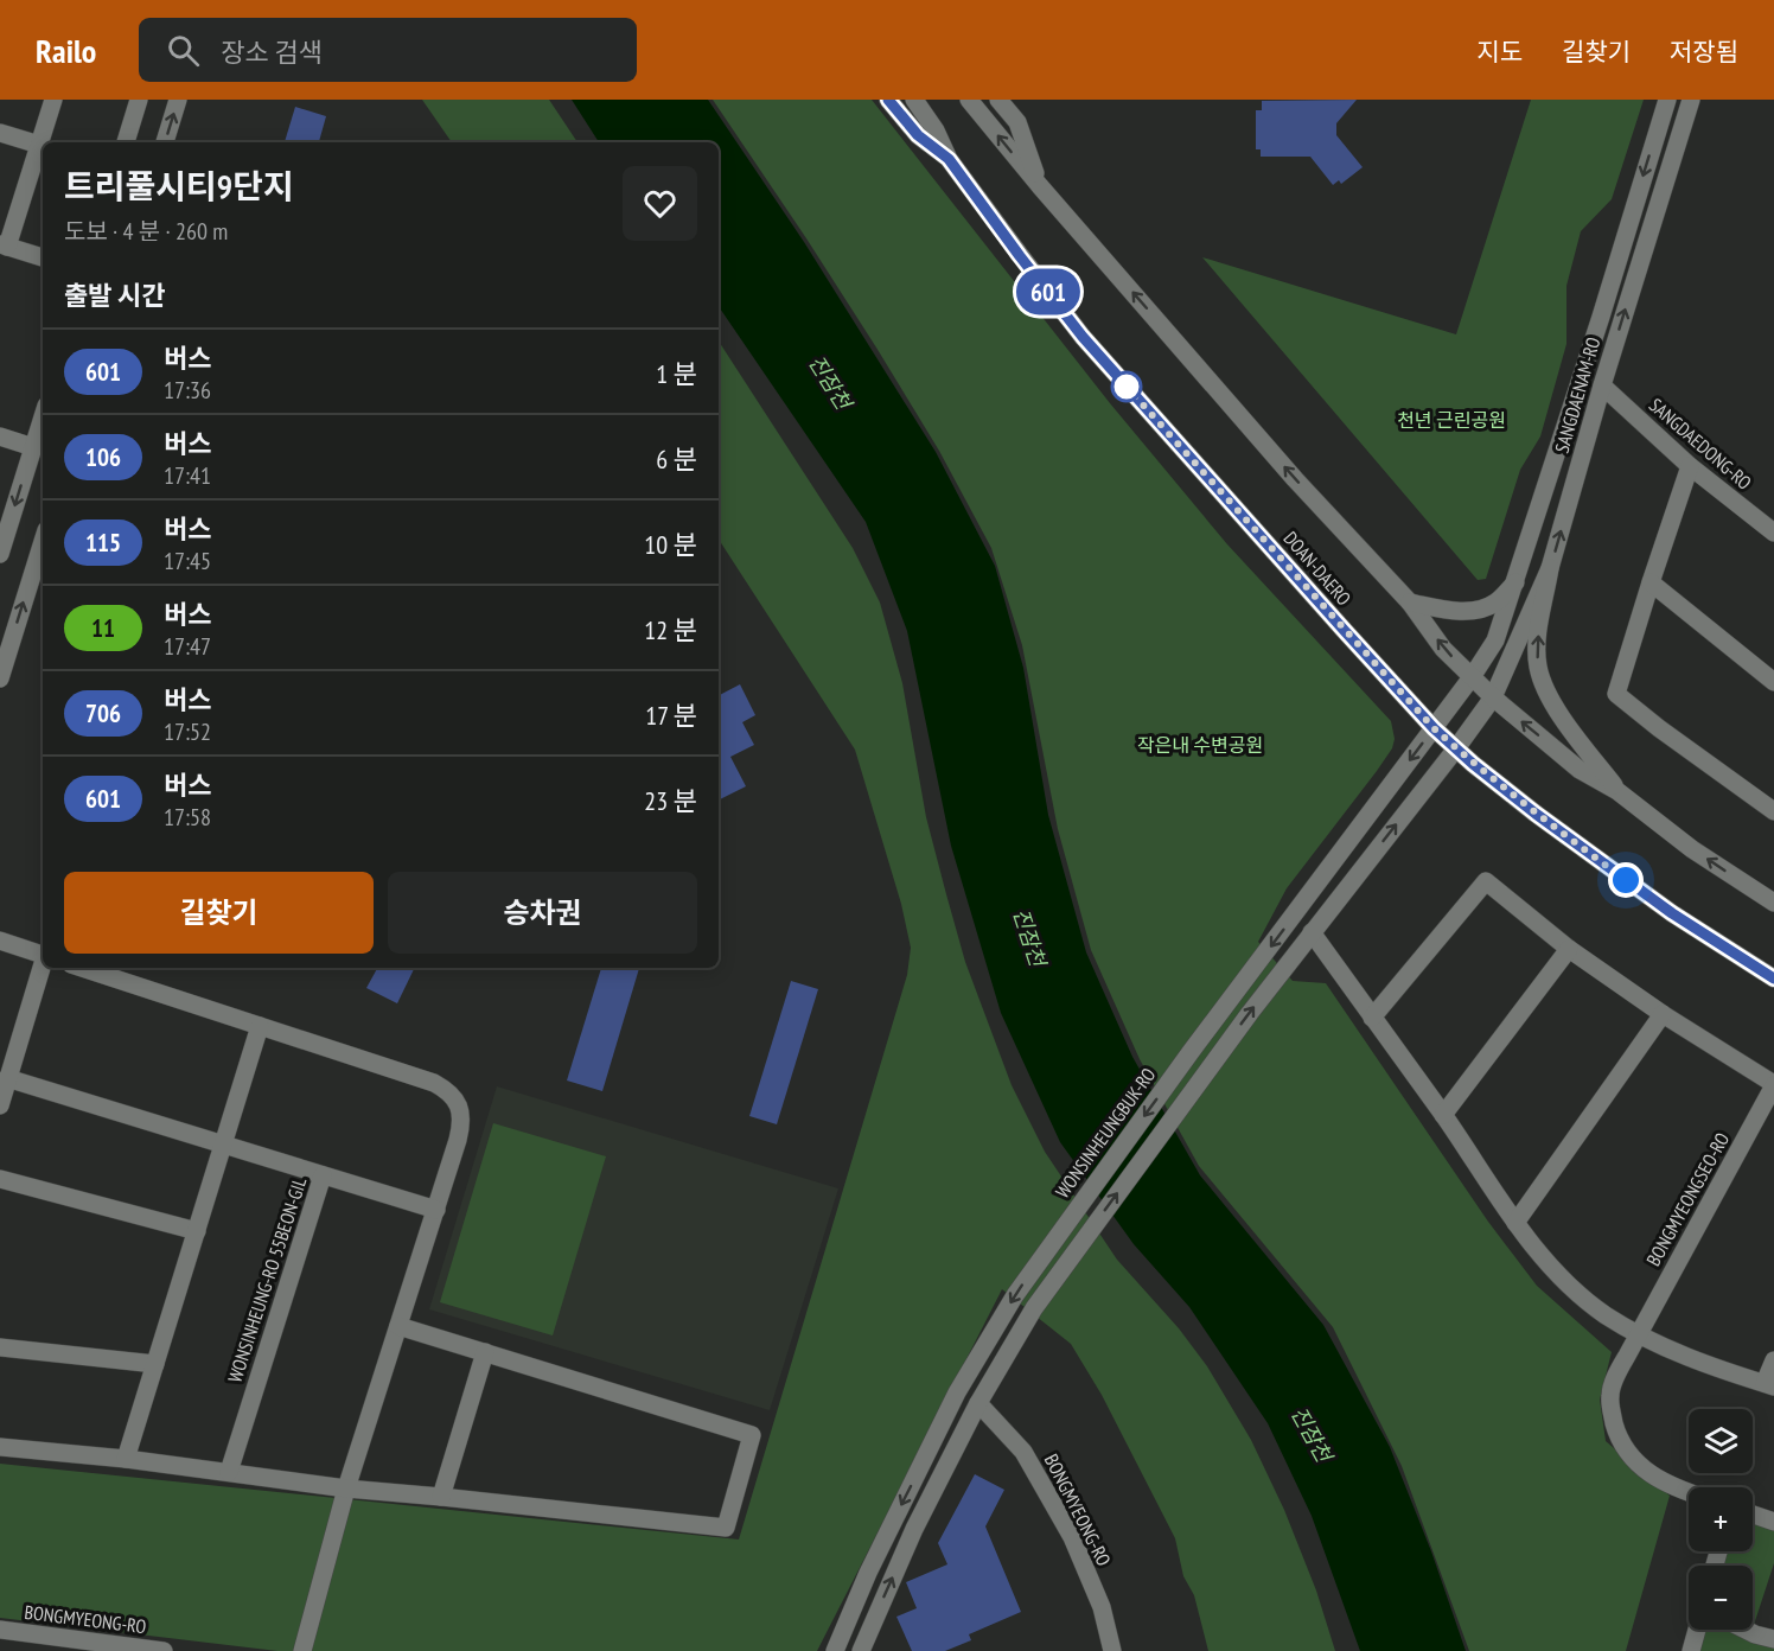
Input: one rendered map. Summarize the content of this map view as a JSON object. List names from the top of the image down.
{
  "streets": {
    "street": [
      "SANGDAENAM-RO",
      "SANGDAEDONG-RO",
      "DOAN-DAERO",
      "WONSINHEUNGBUK-RO",
      "BONGMYEONGSEO-RO",
      "WONSINHEUNG-RO 55BEON-GIL",
      "BONGMYEONG-RO"
    ]
  },
  "crossings": [
    ["SANGDAENAM-RO", "SANGDAEDONG-RO"],
    ["SANGDAENAM-RO", "WONSINHEUNGBUK-RO"],
    ["DOAN-DAERO", "WONSINHEUNGBUK-RO"]
  ],
  "water": ["진잠천"],
  "parks": ["천년 근린공원", "작은내 수변공원"],
  "lines": ["bus line 601"],
  "page": {
    "header": "Railo",
    "search": "장소 검색",
    "nav": ["지도", "길찾기", "저장됨"],
    "on_map": "601",
    "heading": [
      ["트리풀시티9단지", "도보 · 4 분 · 260 m"],
      "출발 시간"
    ],
    "list": [
      {
        "mark": "601",
        "name": "버스",
        "note": "17:36",
        "value": "1 분"
      },
      {
        "mark": "106",
        "name": "버스",
        "note": "17:41",
        "value": "6 분"
      },
      {
        "mark": "115",
        "name": "버스",
        "note": "17:45",
        "value": "10 분"
      },
      {
        "mark": "11",
        "name": "버스",
        "note": "17:47",
        "value": "12 분"
      },
      {
        "mark": "706",
        "name": "버스",
        "note": "17:52",
        "value": "17 분"
      },
      {
        "mark": "601",
        "name": "버스",
        "note": "17:58",
        "value": "23 분"
      }
    ],
    "buttons": ["길찾기", "승차권"],
    "map_buttons": ["+", "−"]
  }
}
